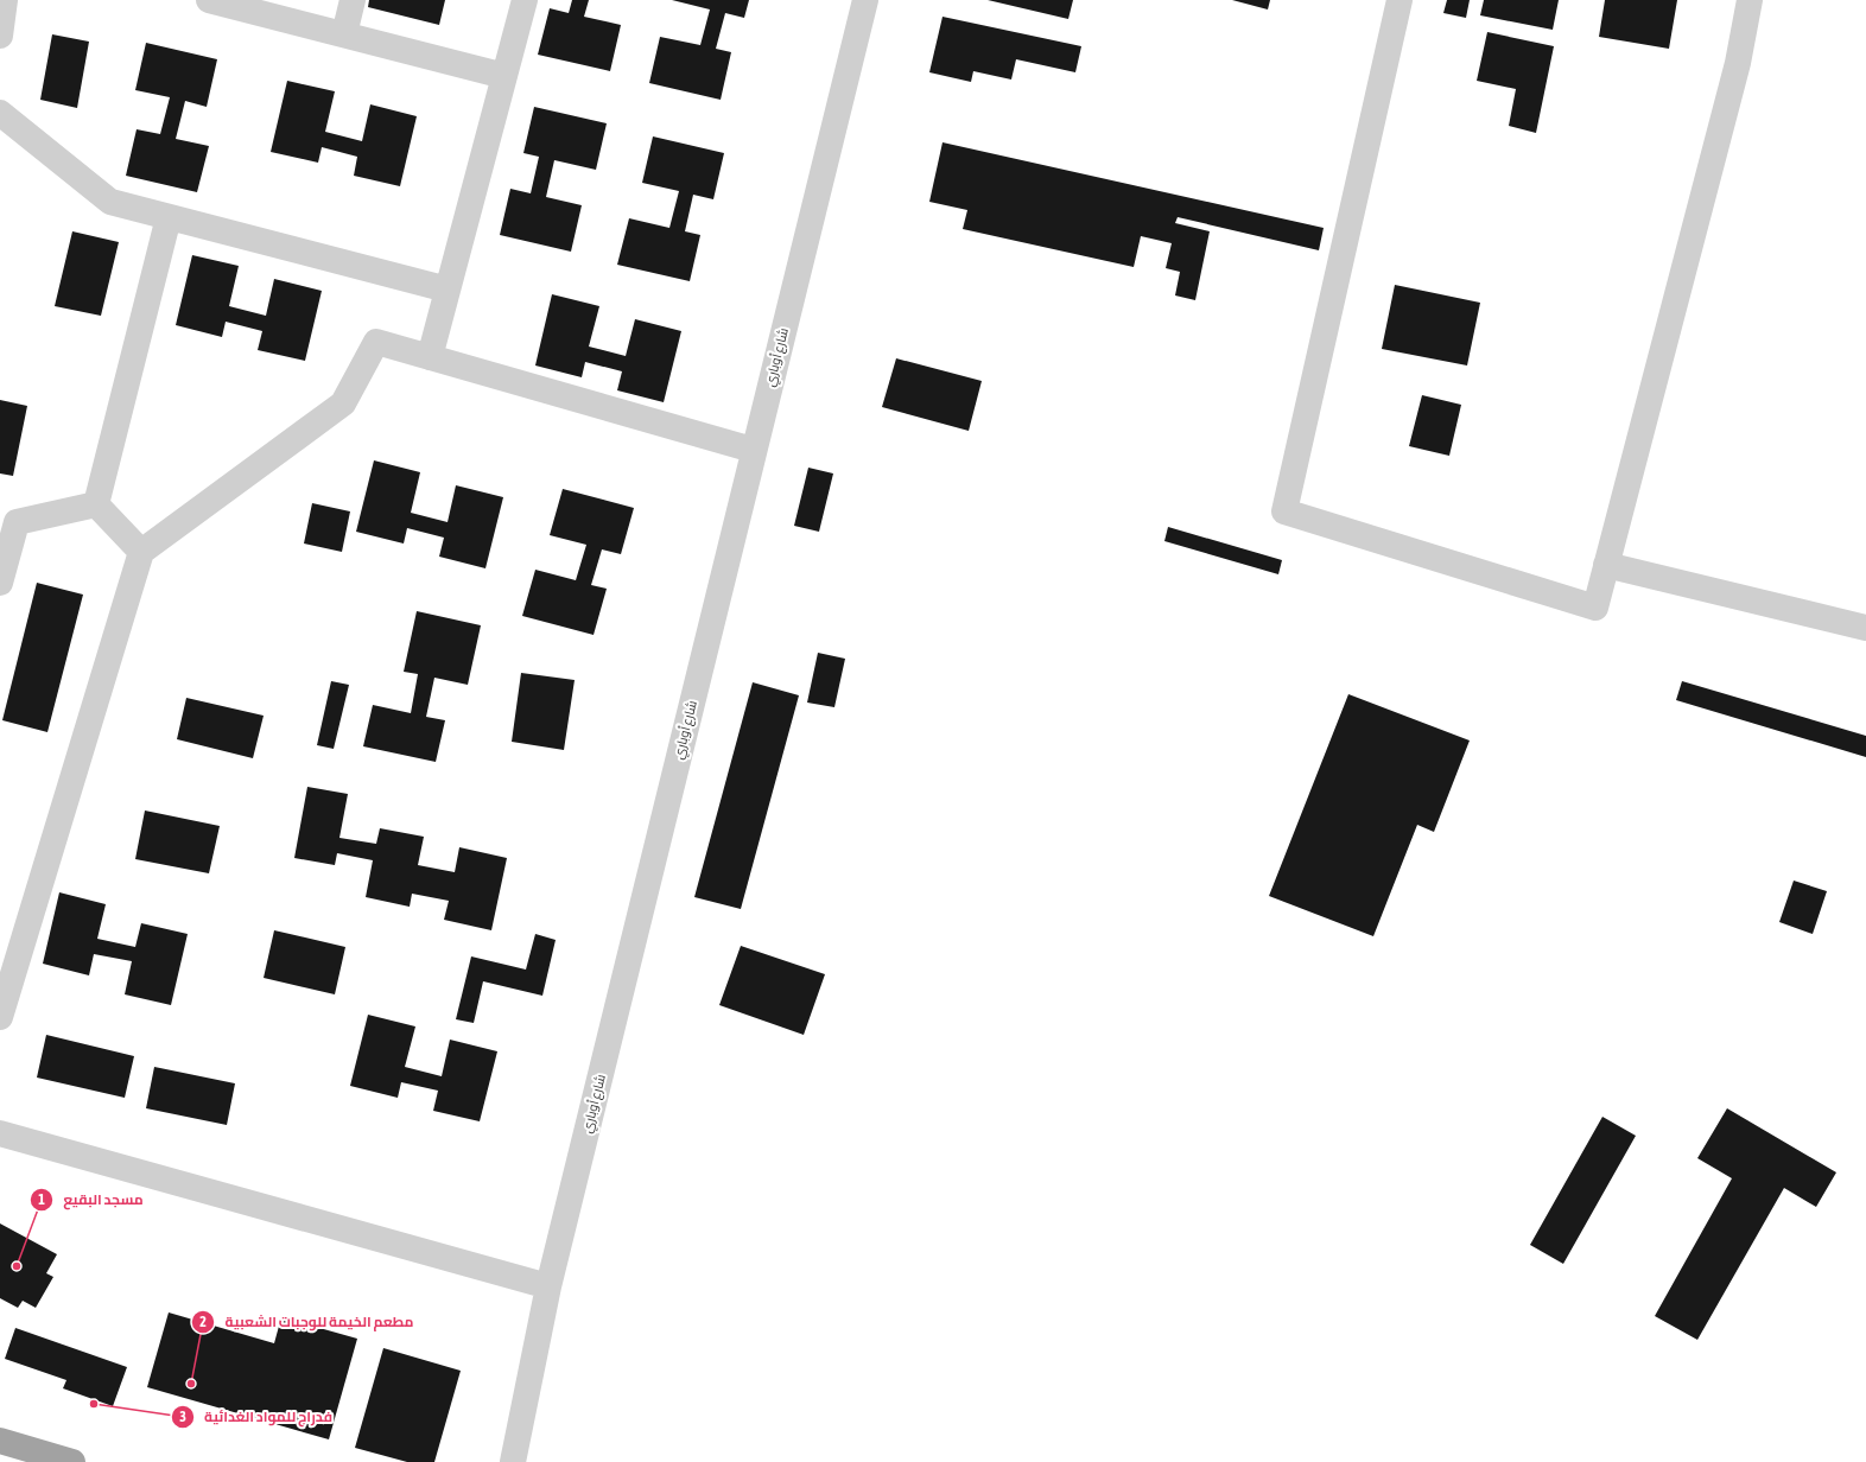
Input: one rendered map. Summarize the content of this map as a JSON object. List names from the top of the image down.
{
  "streets": {
    "street": ["شارع أوباري"]
  },
  "places": ["مسجد البقيع", "مطعم الخيمة للوجبات الشعبية", "فدراج للمواد الغدائية"]
}
